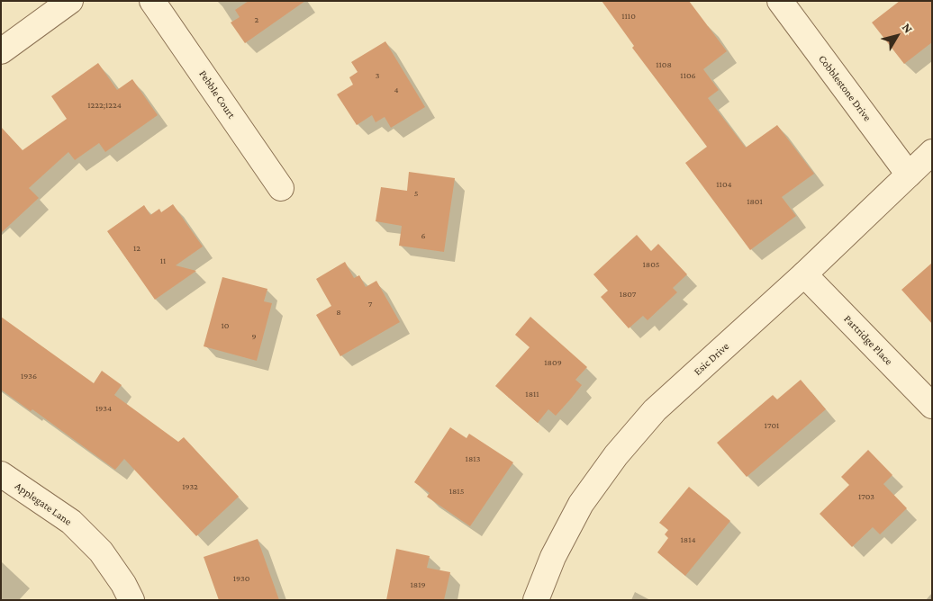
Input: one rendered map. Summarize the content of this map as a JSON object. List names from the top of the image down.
{
  "streets": {
    "street": [
      "Cobblestone Drive",
      "Pebble Court",
      "Partridge Place",
      "Esic Drive",
      "Applegate Lane"
    ]
  },
  "crossings": [
    ["Cobblestone Drive", "Esic Drive"],
    ["Partridge Place", "Esic Drive"]
  ],
  "house_numbers": [
    "1110",
    "2",
    "1108",
    "3",
    "1106",
    "4",
    "1222;1224",
    "1104",
    "5",
    "1801",
    "6",
    "12",
    "11",
    "1805",
    "1807",
    "7",
    "8",
    "10",
    "9",
    "1809",
    "1936",
    "1811",
    "1934",
    "1701",
    "1813",
    "1932",
    "1815",
    "1703",
    "1814",
    "1930",
    "1819"
  ],
  "north": "top right"
}
